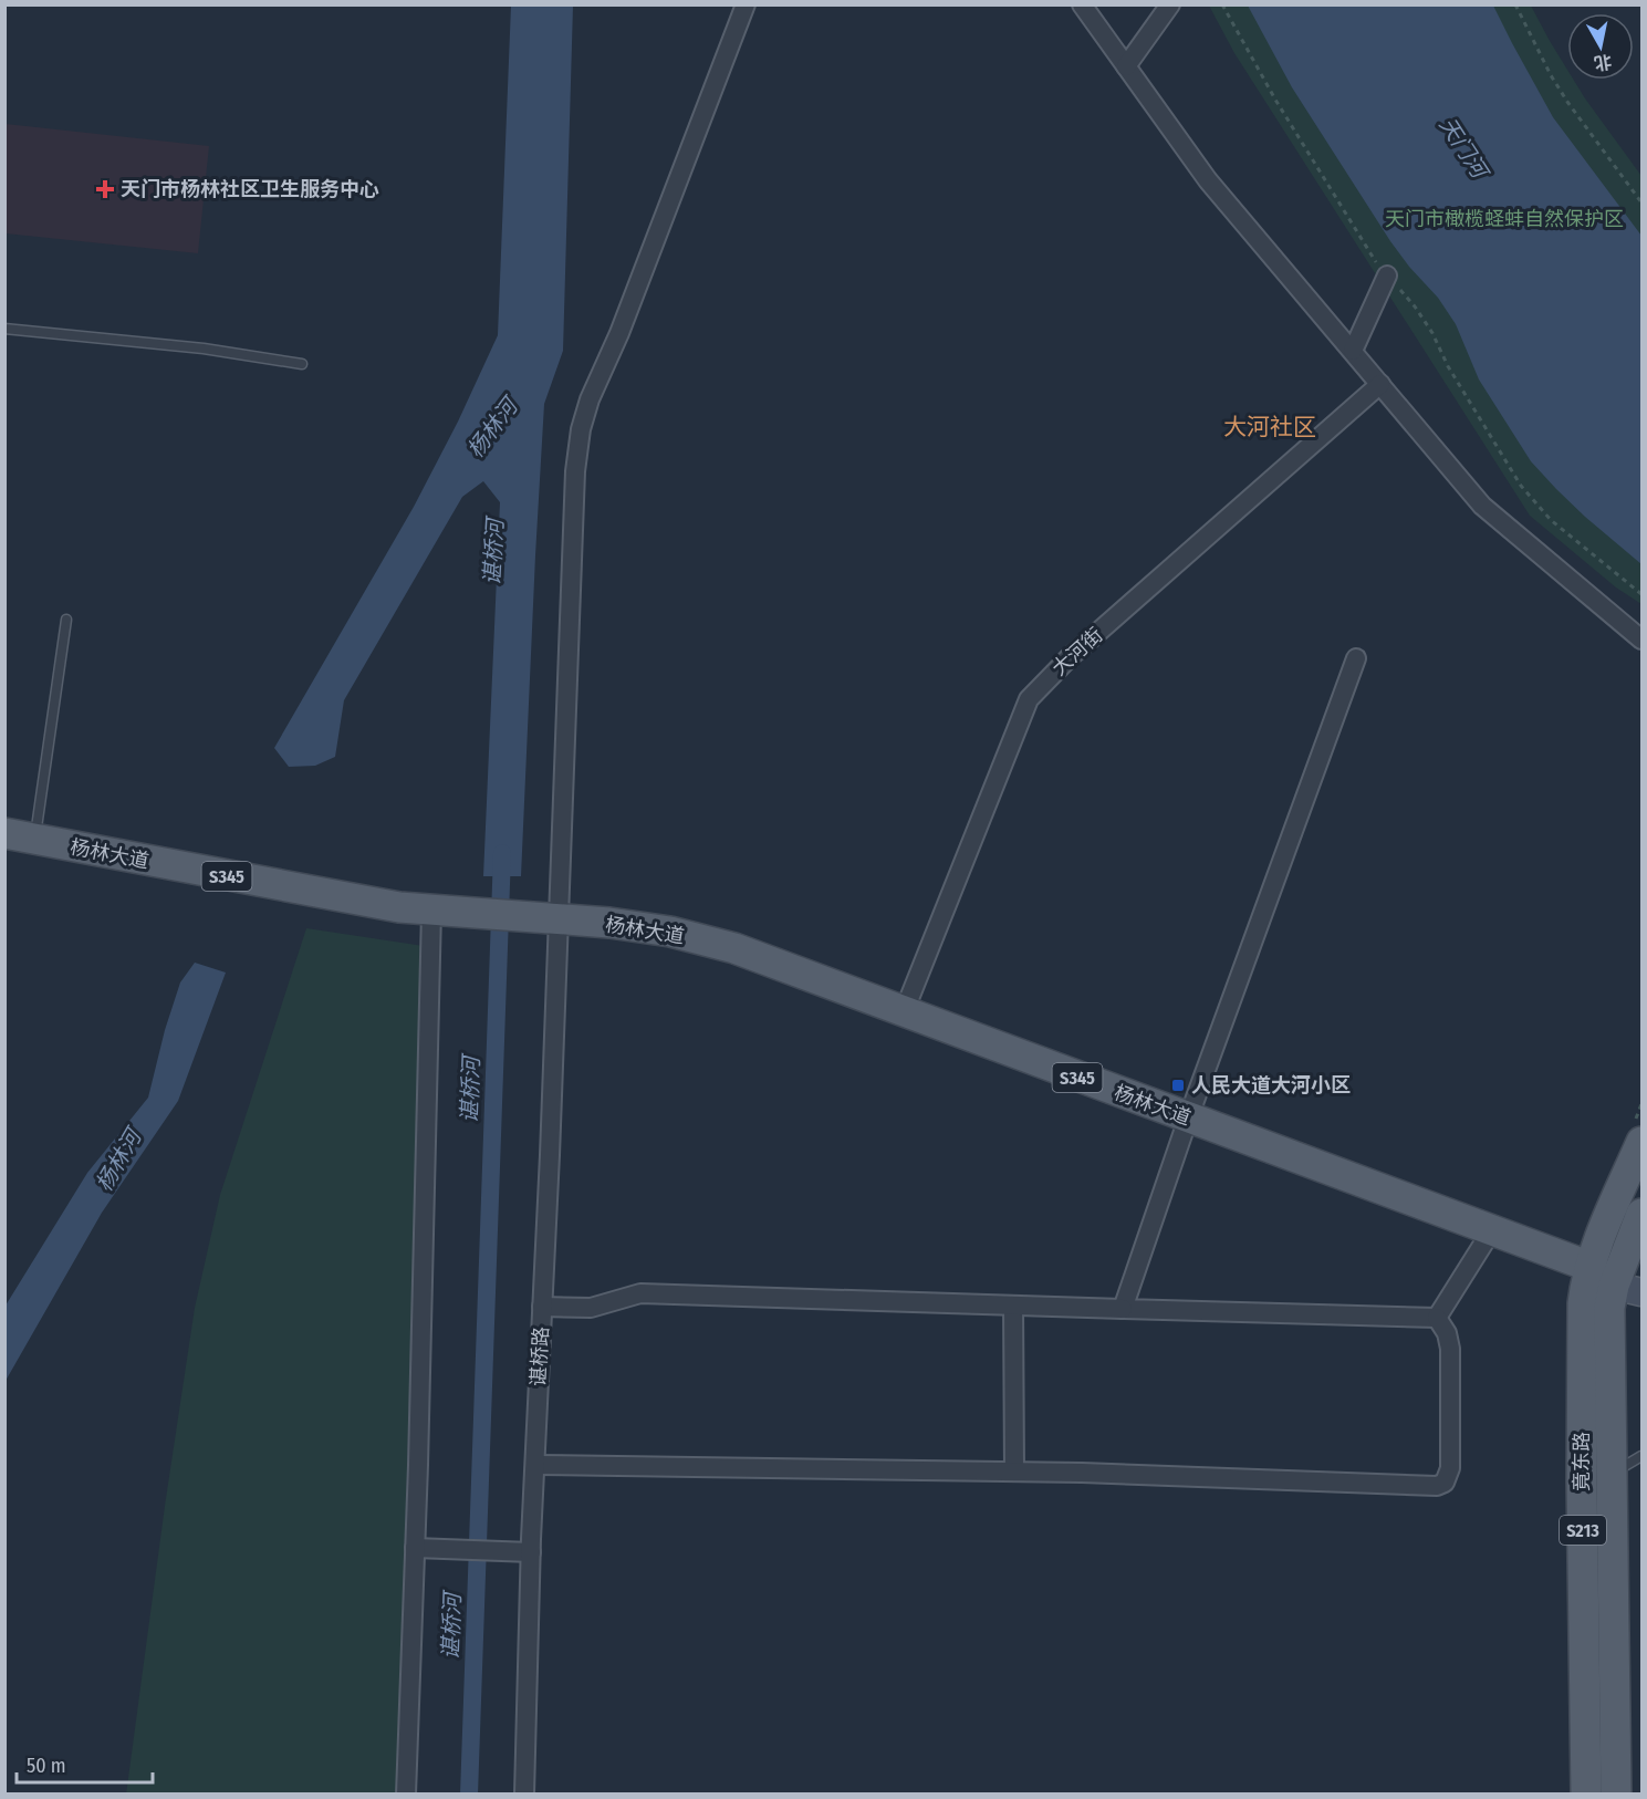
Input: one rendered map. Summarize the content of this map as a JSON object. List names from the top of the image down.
{
  "streets": {
    "main road": [
      "杨林大道",
      "S345",
      "竟东路",
      "S213"
    ],
    "street": ["大河街", "谌桥路"]
  },
  "crossings": [
    ["大河街", "杨林大道"],
    ["杨林大道", "S345"],
    ["杨林大道", "谌桥路"],
    ["杨林大道", "竟东路"],
    ["S345", "谌桥路"]
  ],
  "districts": ["大河社区"],
  "water": ["天门河", "杨林河", "谌桥河"],
  "parks": ["天门市橄榄蛏蚌自然保护区"],
  "places": {
    "health": ["天门市杨林社区卫生服务中心"],
    "transit": ["人民大道大河小区"]
  },
  "scale_bar": "50 m",
  "north": "bottom"
}
